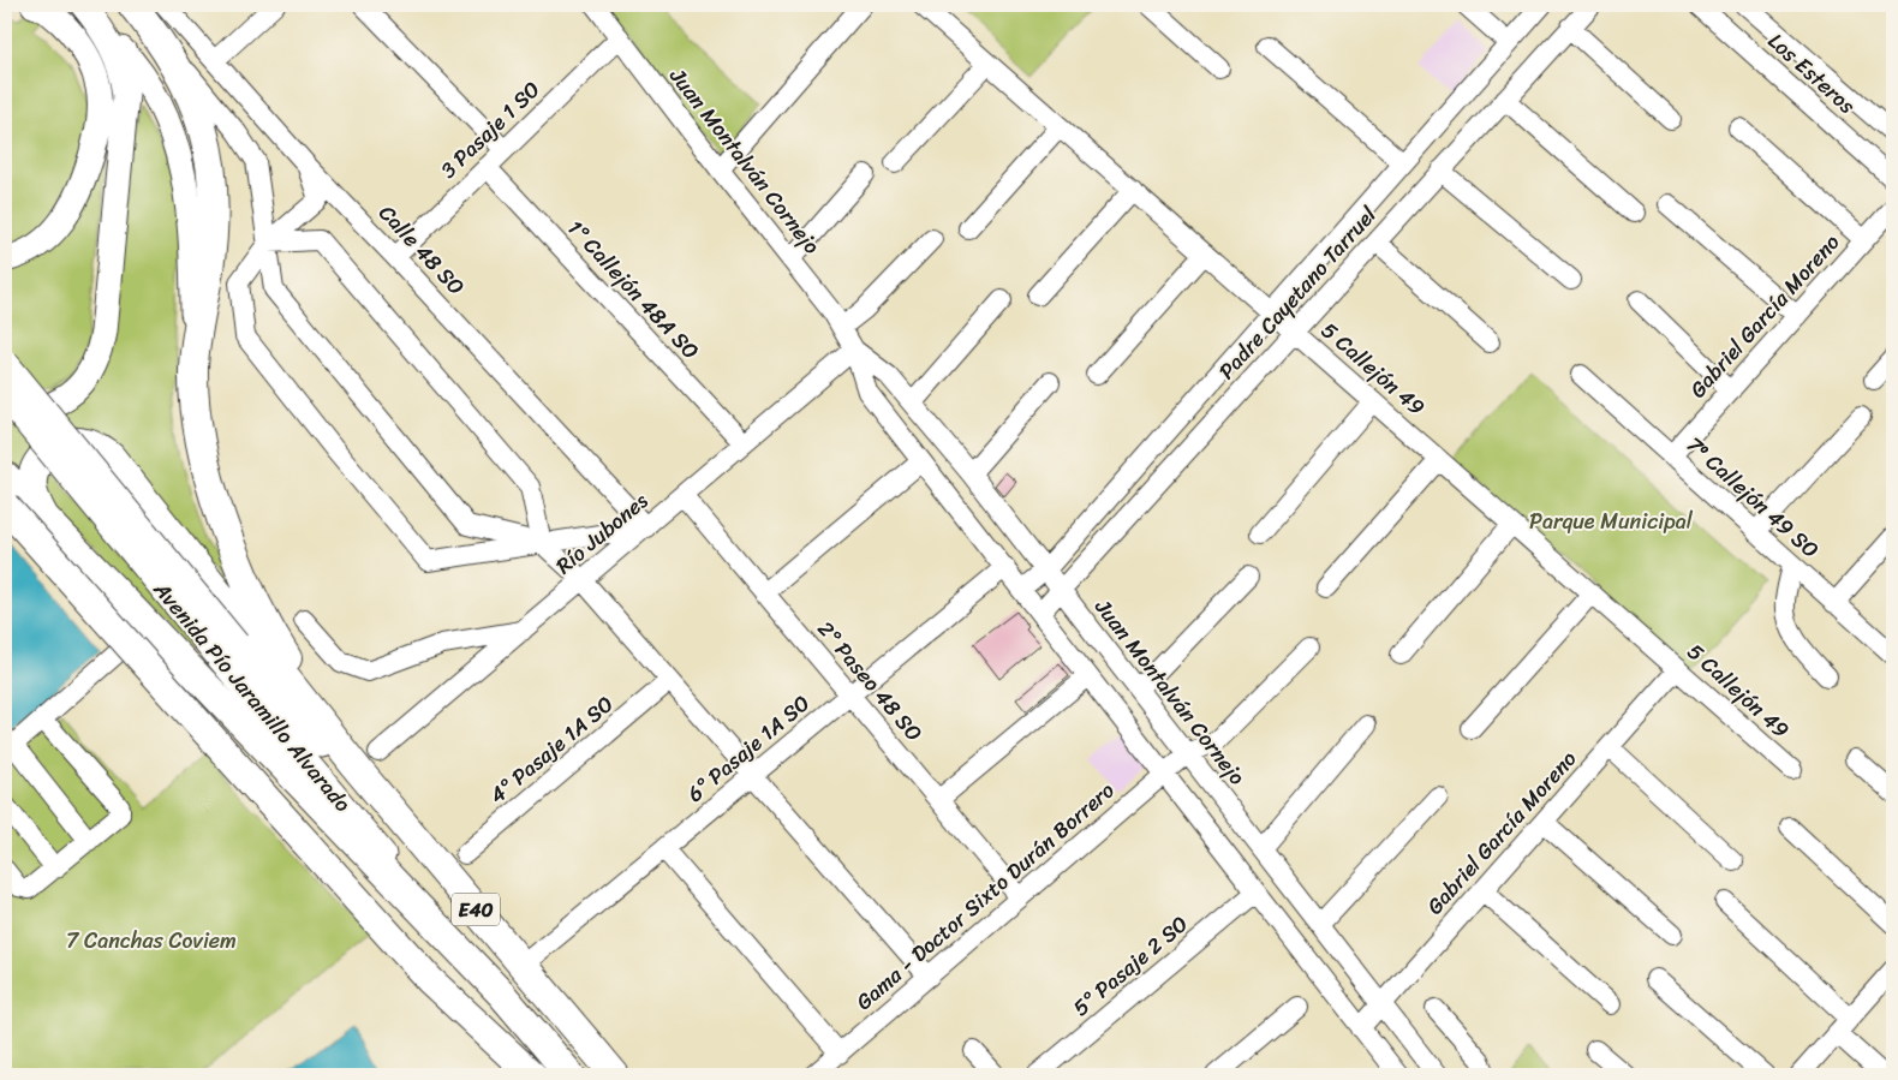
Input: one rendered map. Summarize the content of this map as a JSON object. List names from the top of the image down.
{
  "streets": {
    "highway": ["E40"],
    "main road": ["Avenida Pío Jaramillo Alvarado"],
    "street": [
      "Los Esteros",
      "3 Pasaje 1 SO",
      "Juan Montalván Cornejo",
      "Calle 48 SO",
      "1° Callejón 48A SO",
      "Padre Cayetano Tarruel",
      "Gabriel García Moreno",
      "5 Callejón 49",
      "7º Callejón 49 SO",
      "Río Jubones",
      "2° Paseo 48 SO",
      "6° Pasaje 1A SO",
      "4° Pasaje 1A SO",
      "Gama - Doctor Sixto Durán Borrero",
      "5° Pasaje 2 SO"
    ]
  },
  "crossings": [
    ["3 Pasaje 1 SO", "Juan Montalván Cornejo"],
    ["3 Pasaje 1 SO", "Calle 48 SO"],
    ["3 Pasaje 1 SO", "1° Callejón 48A SO"],
    ["Juan Montalván Cornejo", "Padre Cayetano Tarruel"],
    ["Juan Montalván Cornejo", "Gabriel García Moreno"],
    ["Juan Montalván Cornejo", "Río Jubones"],
    ["Juan Montalván Cornejo", "6° Pasaje 1A SO"],
    ["Juan Montalván Cornejo", "Gama - Doctor Sixto Durán Borrero"],
    ["Juan Montalván Cornejo", "5° Pasaje 2 SO"],
    ["Calle 48 SO", "Río Jubones"],
    ["1° Callejón 48A SO", "Río Jubones"],
    ["Padre Cayetano Tarruel", "5 Callejón 49"],
    ["Gabriel García Moreno", "5 Callejón 49"],
    ["Gabriel García Moreno", "7º Callejón 49 SO"],
    ["Río Jubones", "2° Paseo 48 SO"],
    ["2° Paseo 48 SO", "6° Pasaje 1A SO"],
    ["2° Paseo 48 SO", "Gama - Doctor Sixto Durán Borrero"],
    ["Avenida Pío Jaramillo Alvarado", "E40"],
    ["6° Pasaje 1A SO", "E40"]
  ],
  "parks": ["Parque Municipal", "7 Canchas Coviem"]
}
